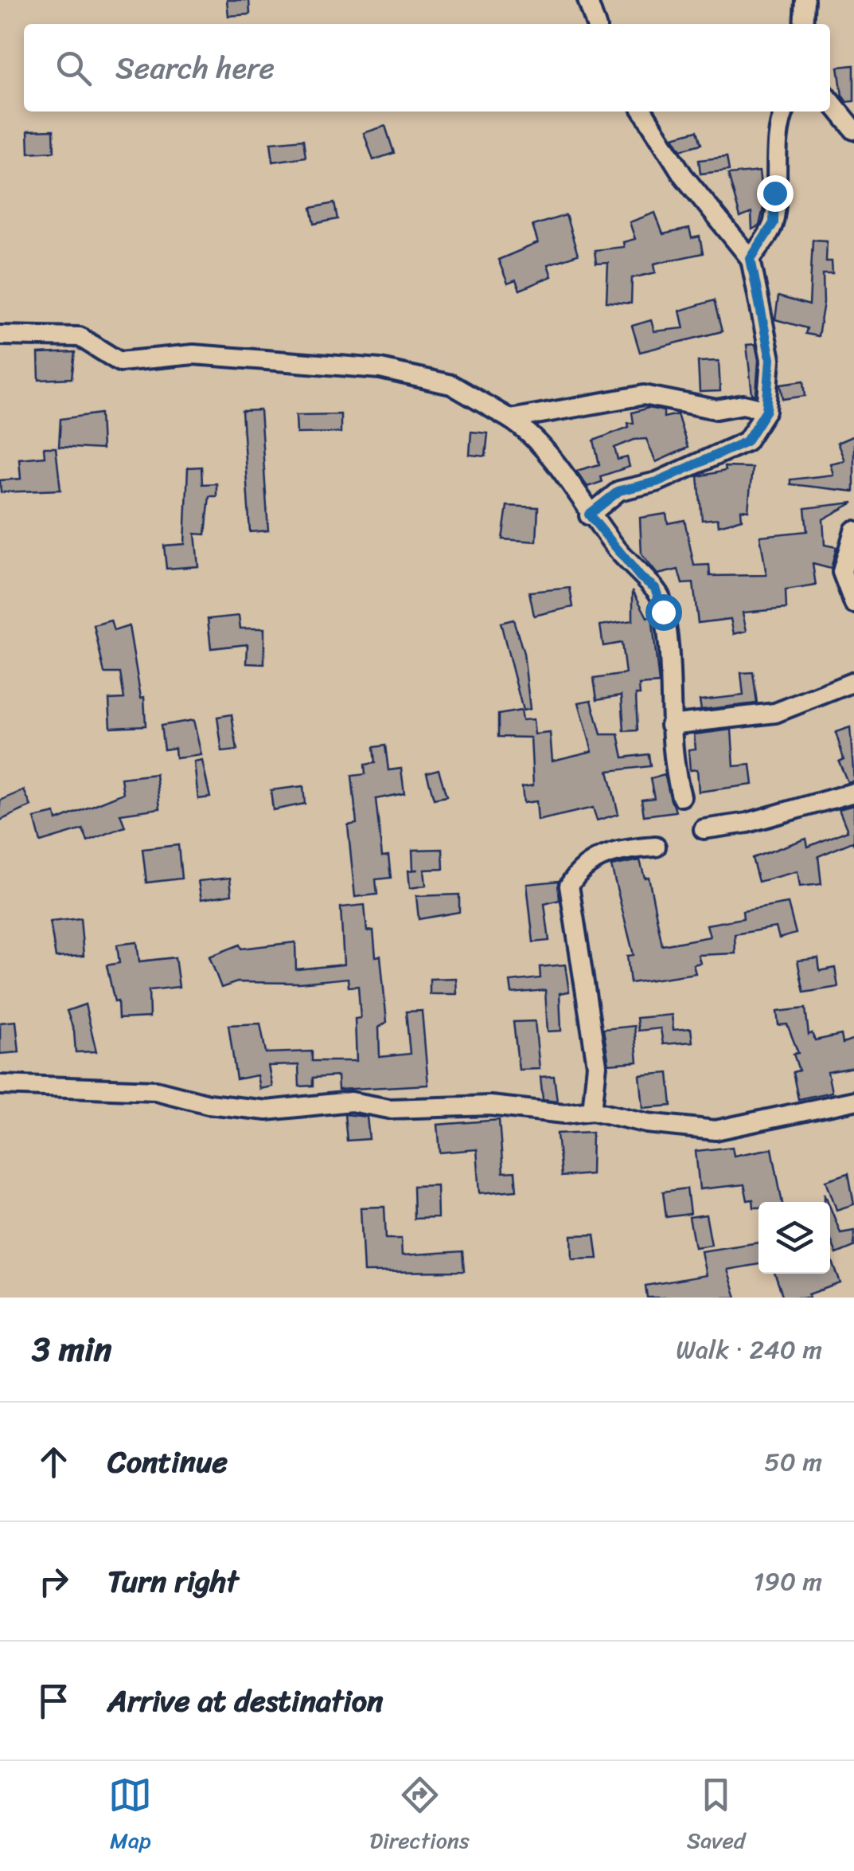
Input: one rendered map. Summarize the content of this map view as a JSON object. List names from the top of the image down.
{
  "page": {
    "search": "Search here",
    "heading": ["3 min", "Walk · 240 m"],
    "list": [
      ["Continue", "50 m"],
      ["Turn right", "190 m"],
      "Arrive at destination"
    ],
    "nav": ["Map", "Directions", "Saved"]
  }
}
